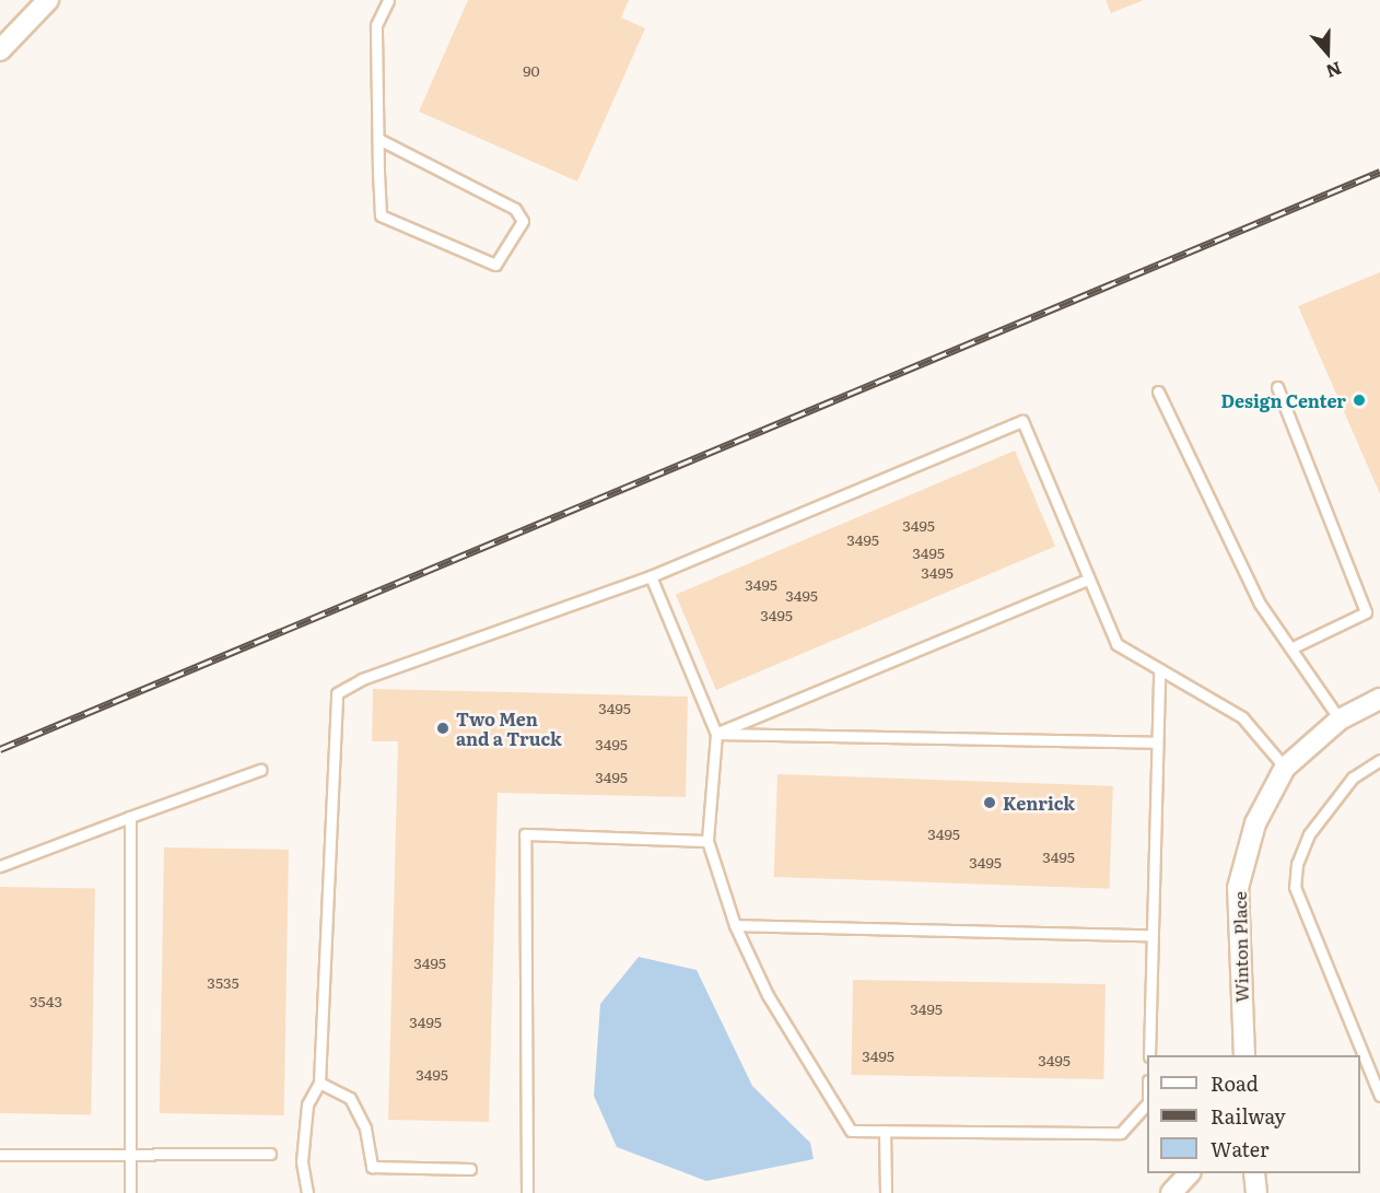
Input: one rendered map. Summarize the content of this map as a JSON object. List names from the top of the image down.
{
  "streets": {
    "street": ["Winton Place"]
  },
  "places": ["Design Center", "Two Men and a Truck", "Kenrick"],
  "house_numbers": [
    "90",
    "3495",
    "3495",
    "3495",
    "3495",
    "3495",
    "3495",
    "3495",
    "3495",
    "3495",
    "3495",
    "3495",
    "3495",
    "3495",
    "3495",
    "3535",
    "3543",
    "3495",
    "3495",
    "3495",
    "3495",
    "3495"
  ],
  "legend": ["Road", "Railway", "Water"],
  "north": "bottom"
}
